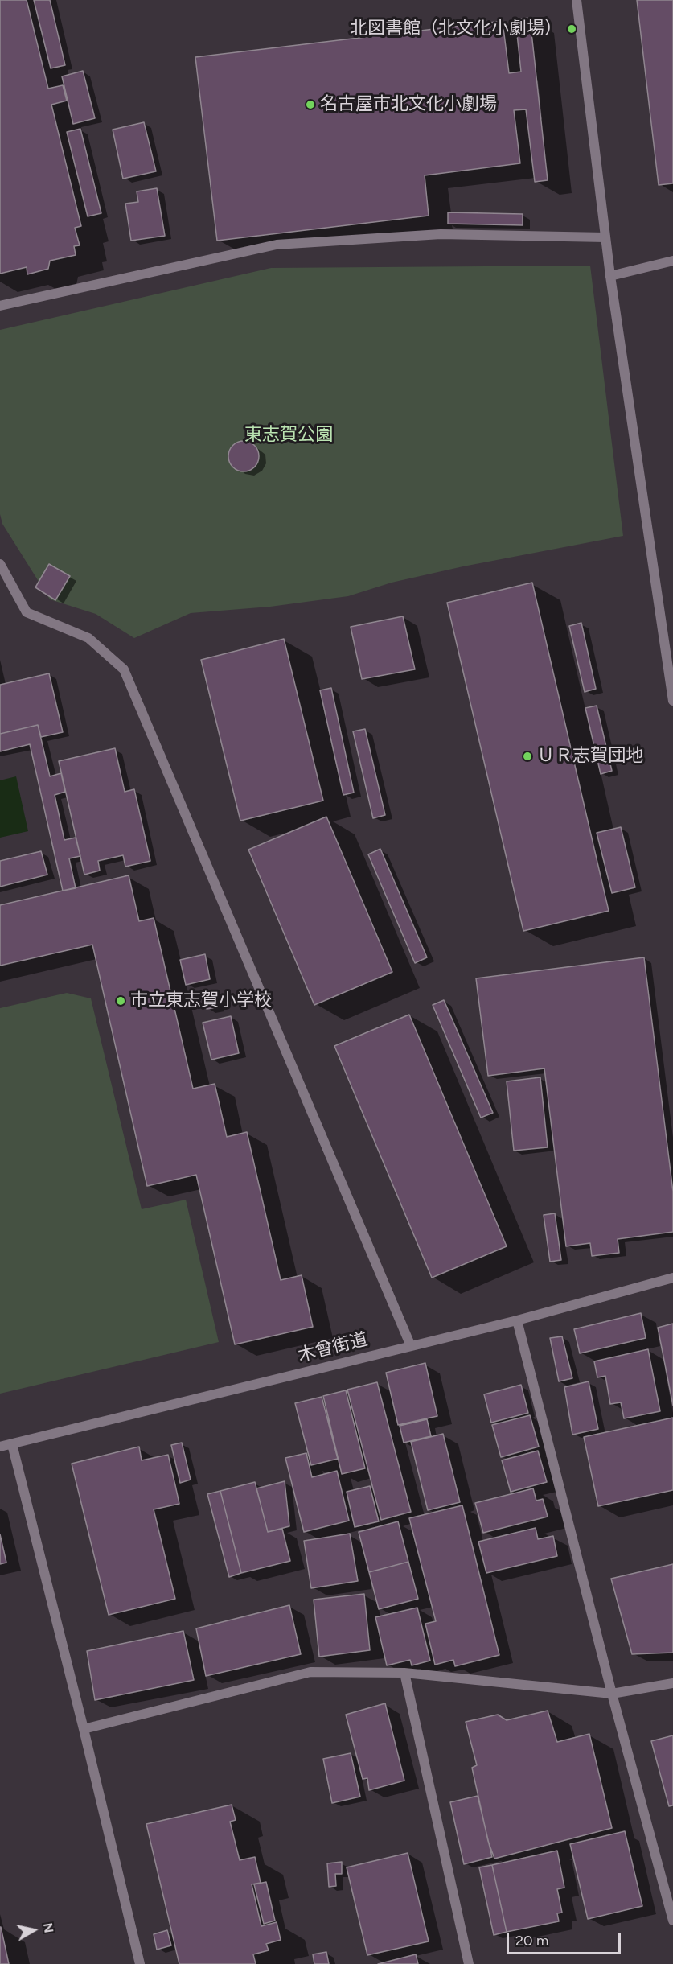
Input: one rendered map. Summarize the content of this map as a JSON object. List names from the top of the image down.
{
  "streets": {
    "street": ["木曾街道"]
  },
  "parks": ["東志賀公園"],
  "places": [
    "北図書館（北文化小劇場）",
    "名古屋市北文化小劇場",
    "ＵＲ志賀団地",
    "市立東志賀小学校"
  ],
  "scale_bar": "20 m",
  "north": "right"
}
